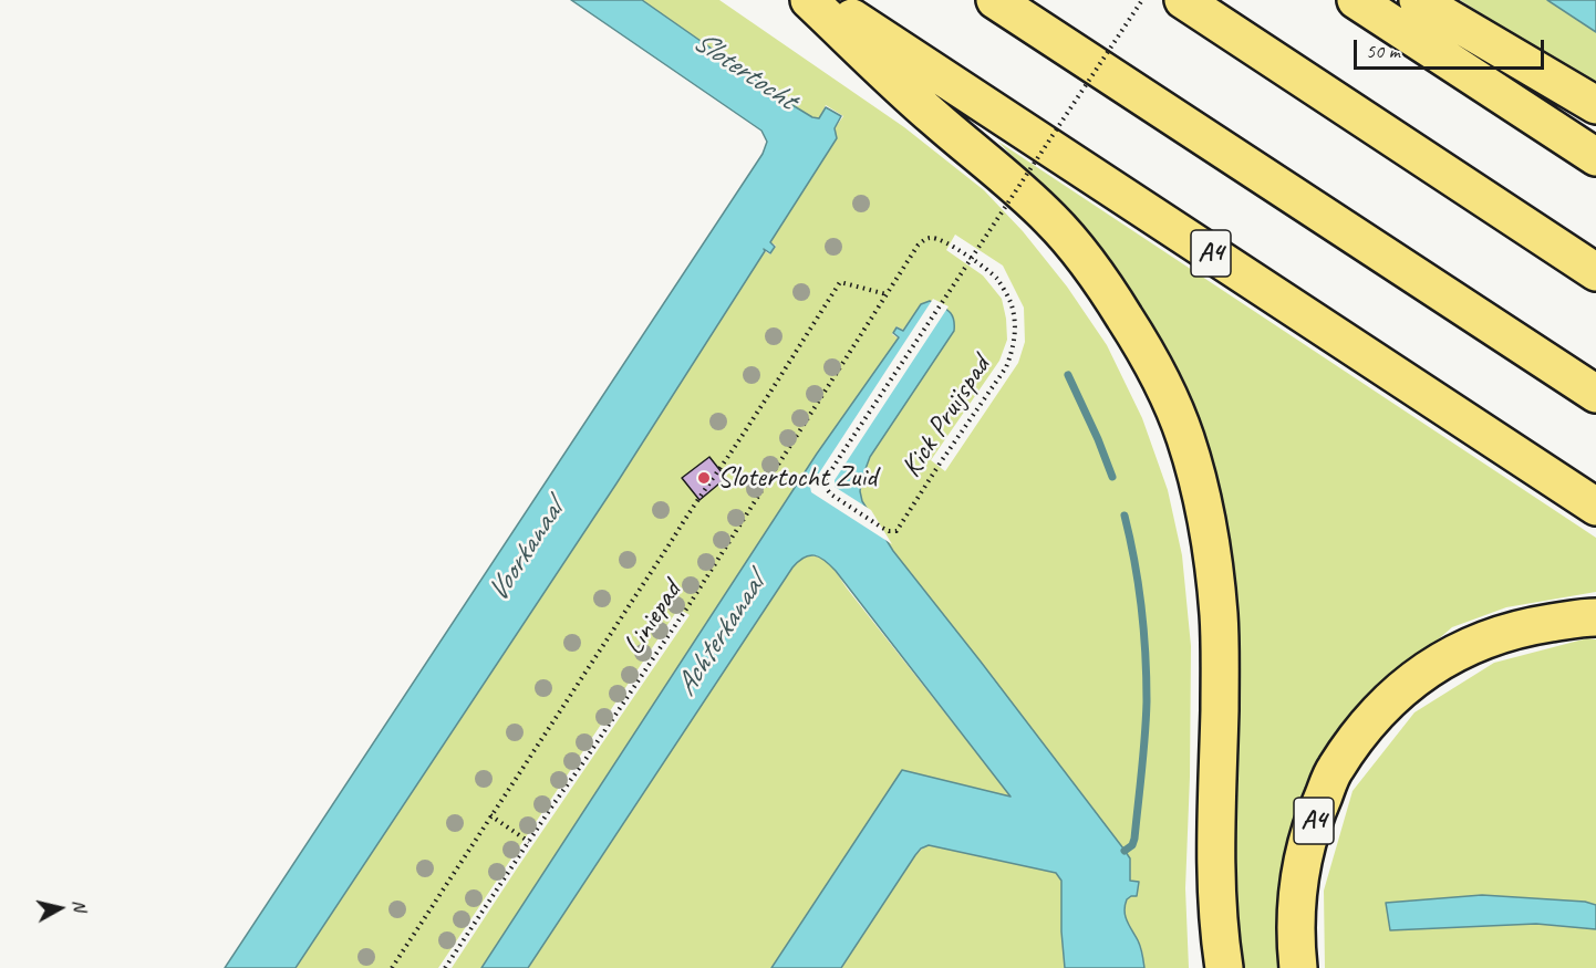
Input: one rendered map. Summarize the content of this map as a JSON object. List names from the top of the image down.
{
  "streets": {
    "highway": ["A4"],
    "path": ["Kick Pruijspad", "Liniepad"]
  },
  "crossings": [
    ["Kick Pruijspad", "Liniepad"]
  ],
  "water": ["Slotertocht", "Voorkanaal", "Achterkanaal"],
  "places": ["Slotertocht Zuid"],
  "scale_bar": "50 m",
  "north": "right"
}
